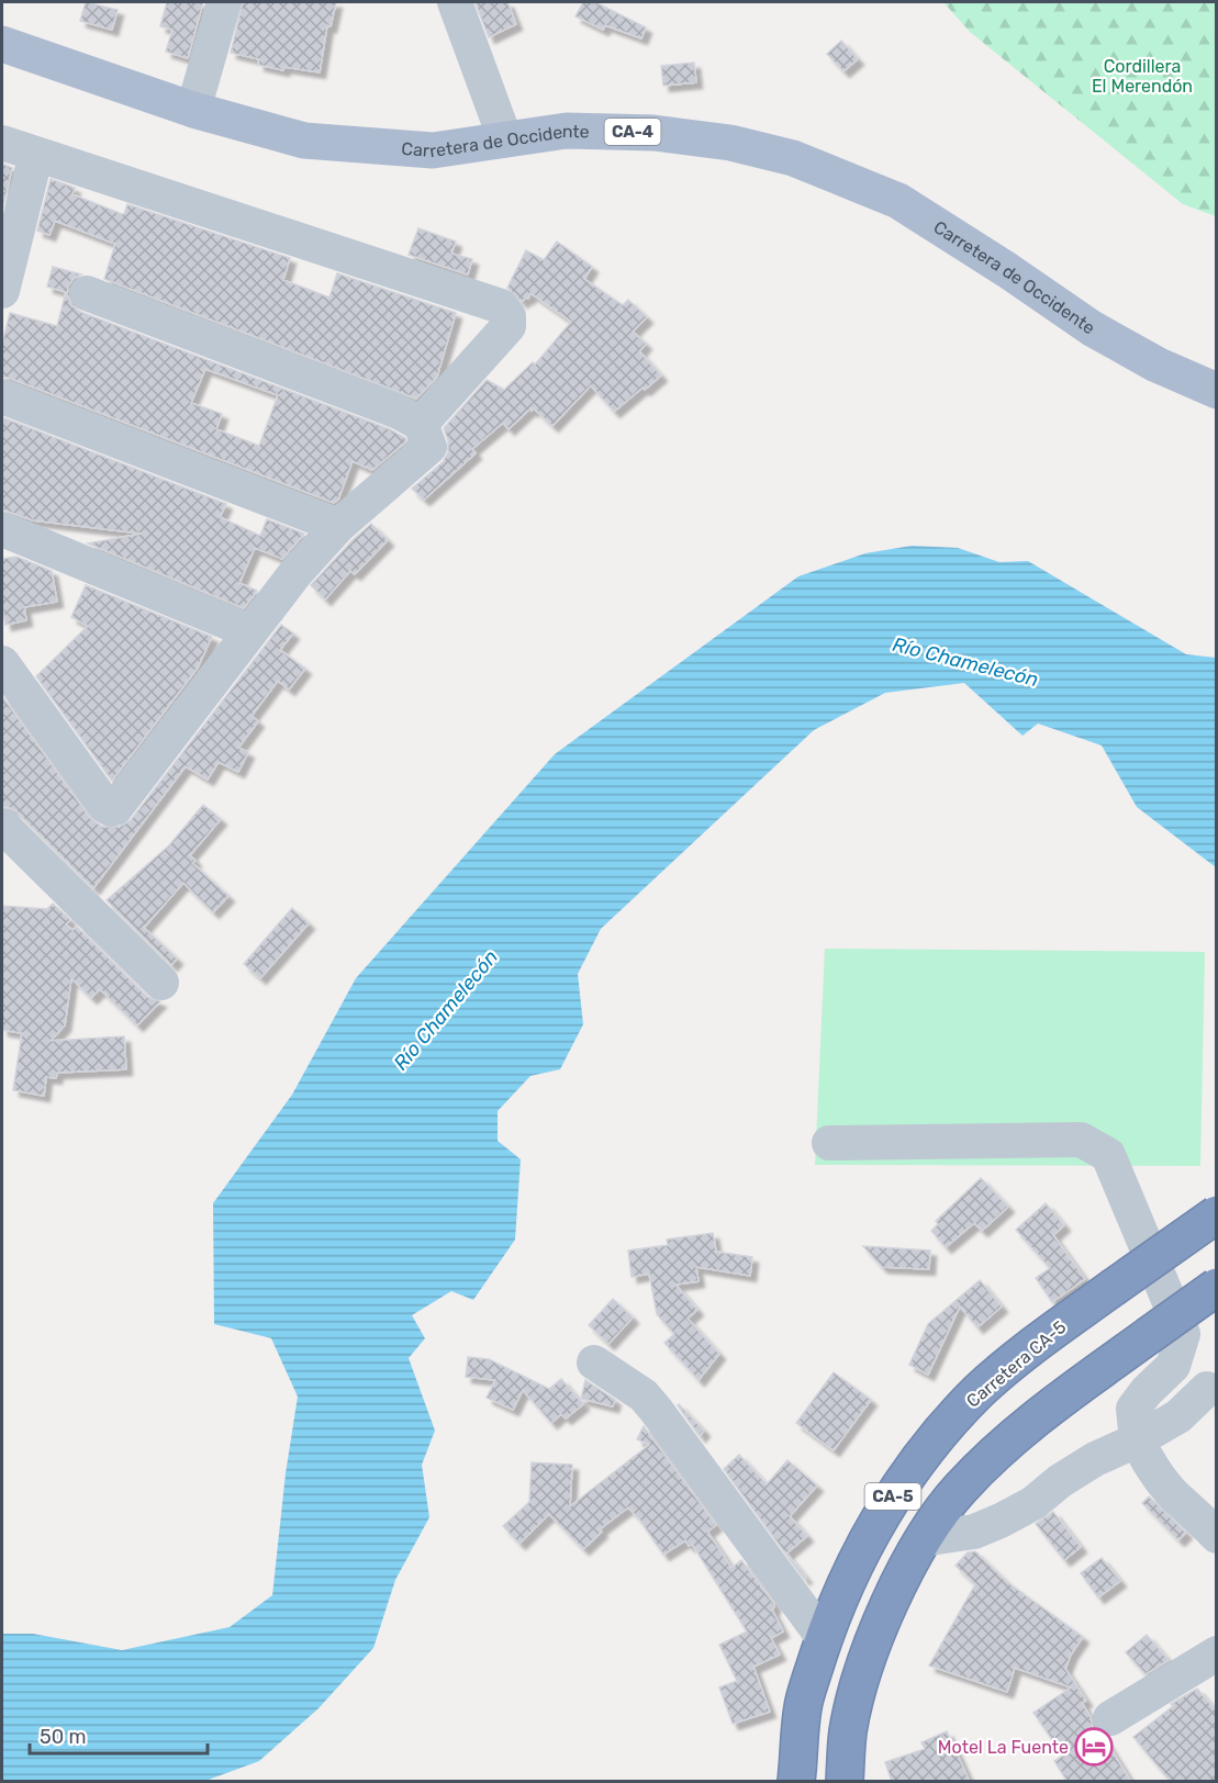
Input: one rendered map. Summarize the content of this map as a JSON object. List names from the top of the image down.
{
  "streets": {
    "highway": ["Carretera CA-5", "CA-5"],
    "main road": ["CA-4", "Carretera de Occidente"]
  },
  "water": ["Río Chamelecón"],
  "parks": ["Cordillera El Merendón"],
  "places": {
    "hotel": ["Motel La Fuente"]
  },
  "scale_bar": "50 m"
}
